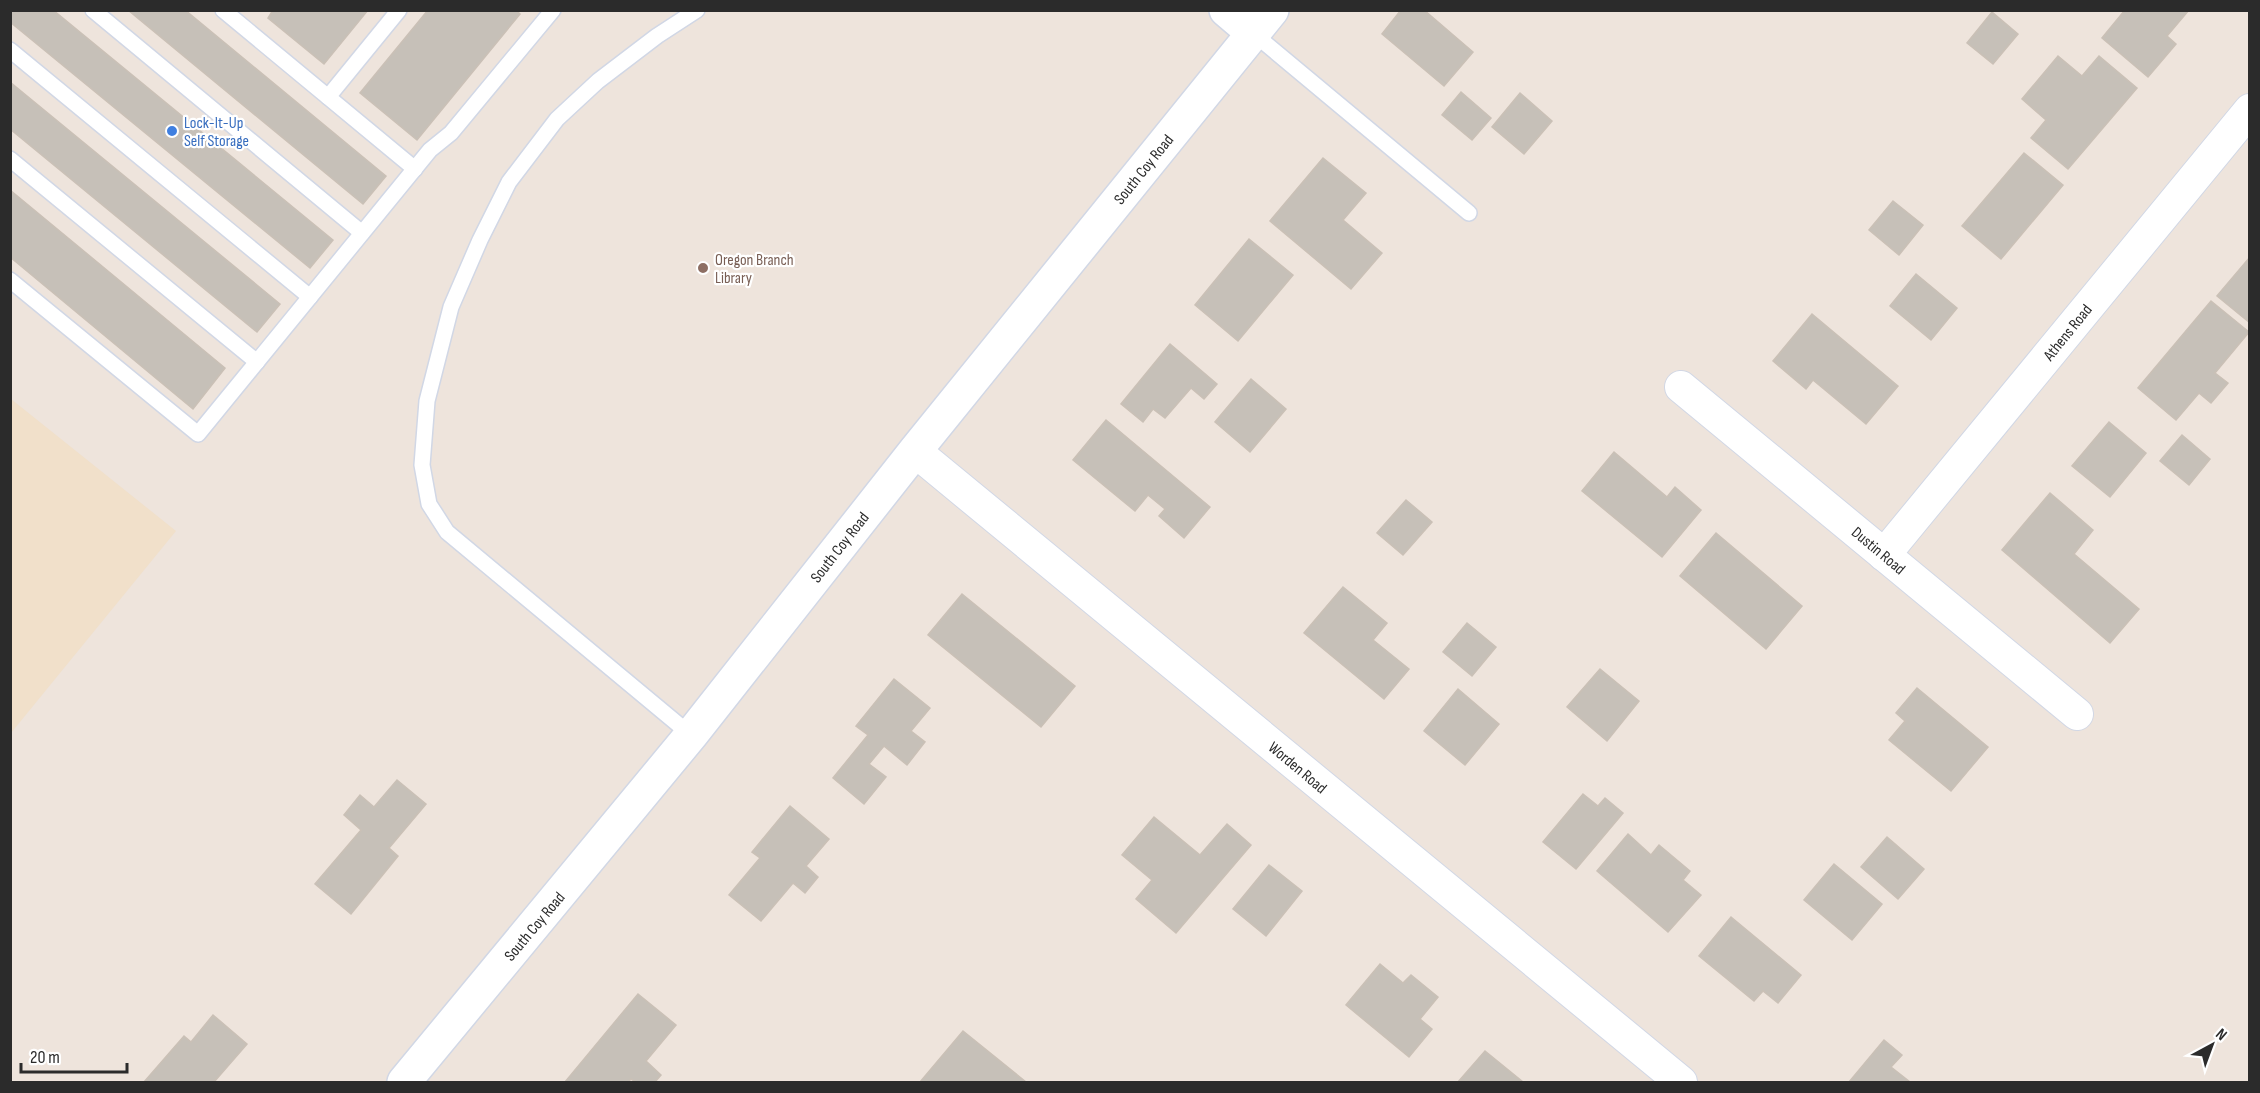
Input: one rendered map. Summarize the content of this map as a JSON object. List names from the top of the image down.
{
  "streets": {
    "street": [
      "South Coy Road",
      "Athens Road",
      "Dustin Road",
      "Worden Road"
    ]
  },
  "crossings": [
    ["South Coy Road", "Worden Road"],
    ["Athens Road", "Dustin Road"]
  ],
  "places": ["Lock-It-Up Self Storage", "Oregon Branch Library"],
  "scale_bar": "20 m",
  "north": "top right"
}
